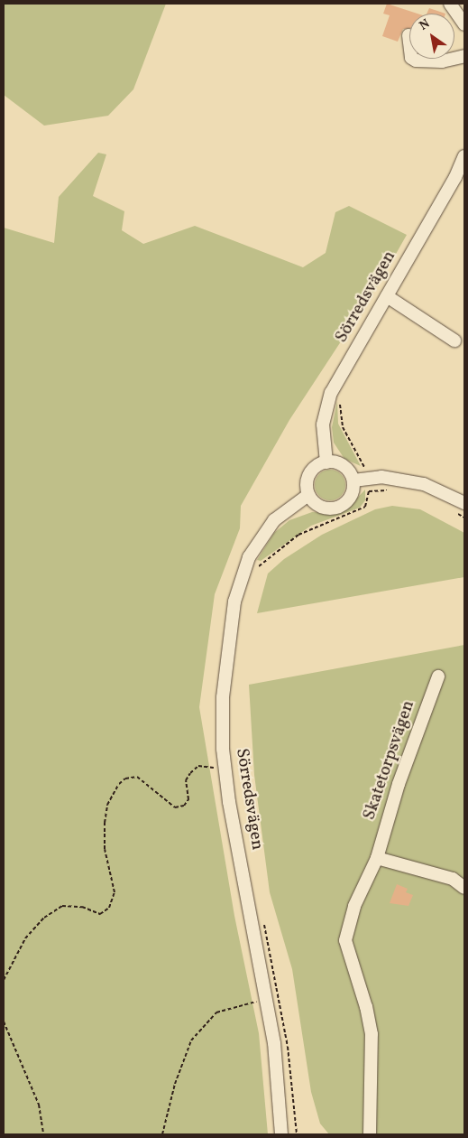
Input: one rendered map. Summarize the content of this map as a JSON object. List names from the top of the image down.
{
  "streets": {
    "street": ["Sörredsvägen", "Skatetorpsvägen"]
  },
  "north": "top left"
}
